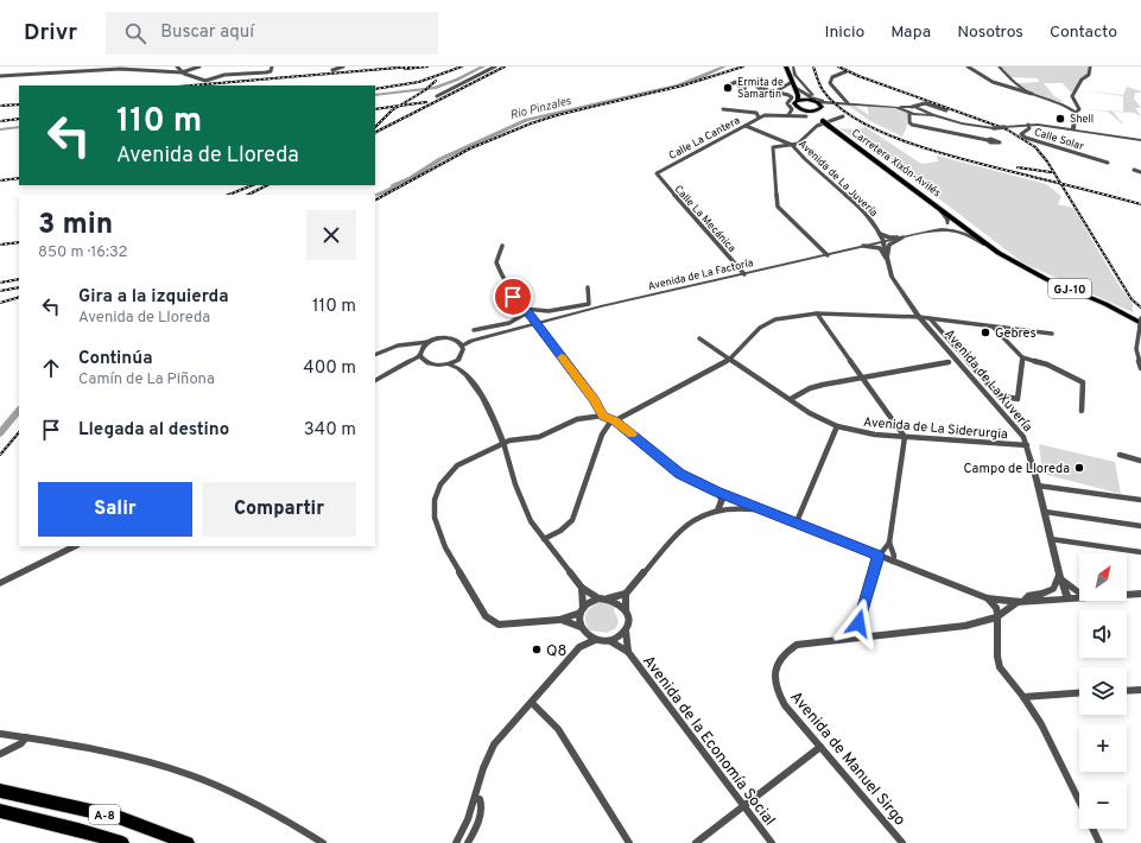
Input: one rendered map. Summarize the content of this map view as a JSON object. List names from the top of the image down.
{
  "streets": {
    "highway": ["Carretera Xixón-Avilés", "GJ-10", "A-8"],
    "street": [
      "Calle La Cantera",
      "Calle Solar",
      "Avenida de La Juvería",
      "Calle La Mecánica",
      "Avenida de La Factoría",
      "Avenida de La Xuvería",
      "Avenida de La Siderurgia",
      "Avenida de la Economía Social",
      "Avenida de Manuel Sirgo"
    ]
  },
  "crossings": [
    ["Calle La Cantera", "Avenida de La Juvería"],
    ["Calle La Cantera", "Calle La Mecánica"],
    ["Carretera Xixón-Avilés", "Avenida de La Factoría"],
    ["Carretera Xixón-Avilés", "GJ-10"],
    ["Avenida de La Juvería", "Avenida de La Factoría"],
    ["Avenida de La Juvería", "Avenida de La Xuvería"],
    ["Calle La Mecánica", "Avenida de La Factoría"],
    ["Avenida de La Factoría", "Avenida de La Xuvería"],
    ["Avenida de La Xuvería", "Avenida de La Siderurgia"]
  ],
  "water": ["Rio Pinzales"],
  "places": [
    "Ermita de Samartin",
    "Shell",
    "Gebres",
    "Campo de Lloreda",
    "Q8"
  ],
  "north": "top right",
  "page": {
    "header": "Drivr",
    "search": "Buscar aquí",
    "nav": [
      "Inicio",
      "Mapa",
      "Nosotros",
      "Contacto"
    ],
    "turn": ["110 m", "Avenida de Lloreda"],
    "heading": ["3 min", "850 m · 16:32"],
    "list": [
      {
        "name": "Gira a la izquierda",
        "note": "Avenida de Lloreda",
        "value": "110 m"
      },
      {
        "name": "Continúa",
        "note": "Camín de La Piñona",
        "value": "400 m"
      },
      {
        "name": "Llegada al destino",
        "value": "340 m"
      }
    ],
    "buttons": ["Salir", "Compartir"],
    "map_buttons": ["+", "−"]
  }
}
